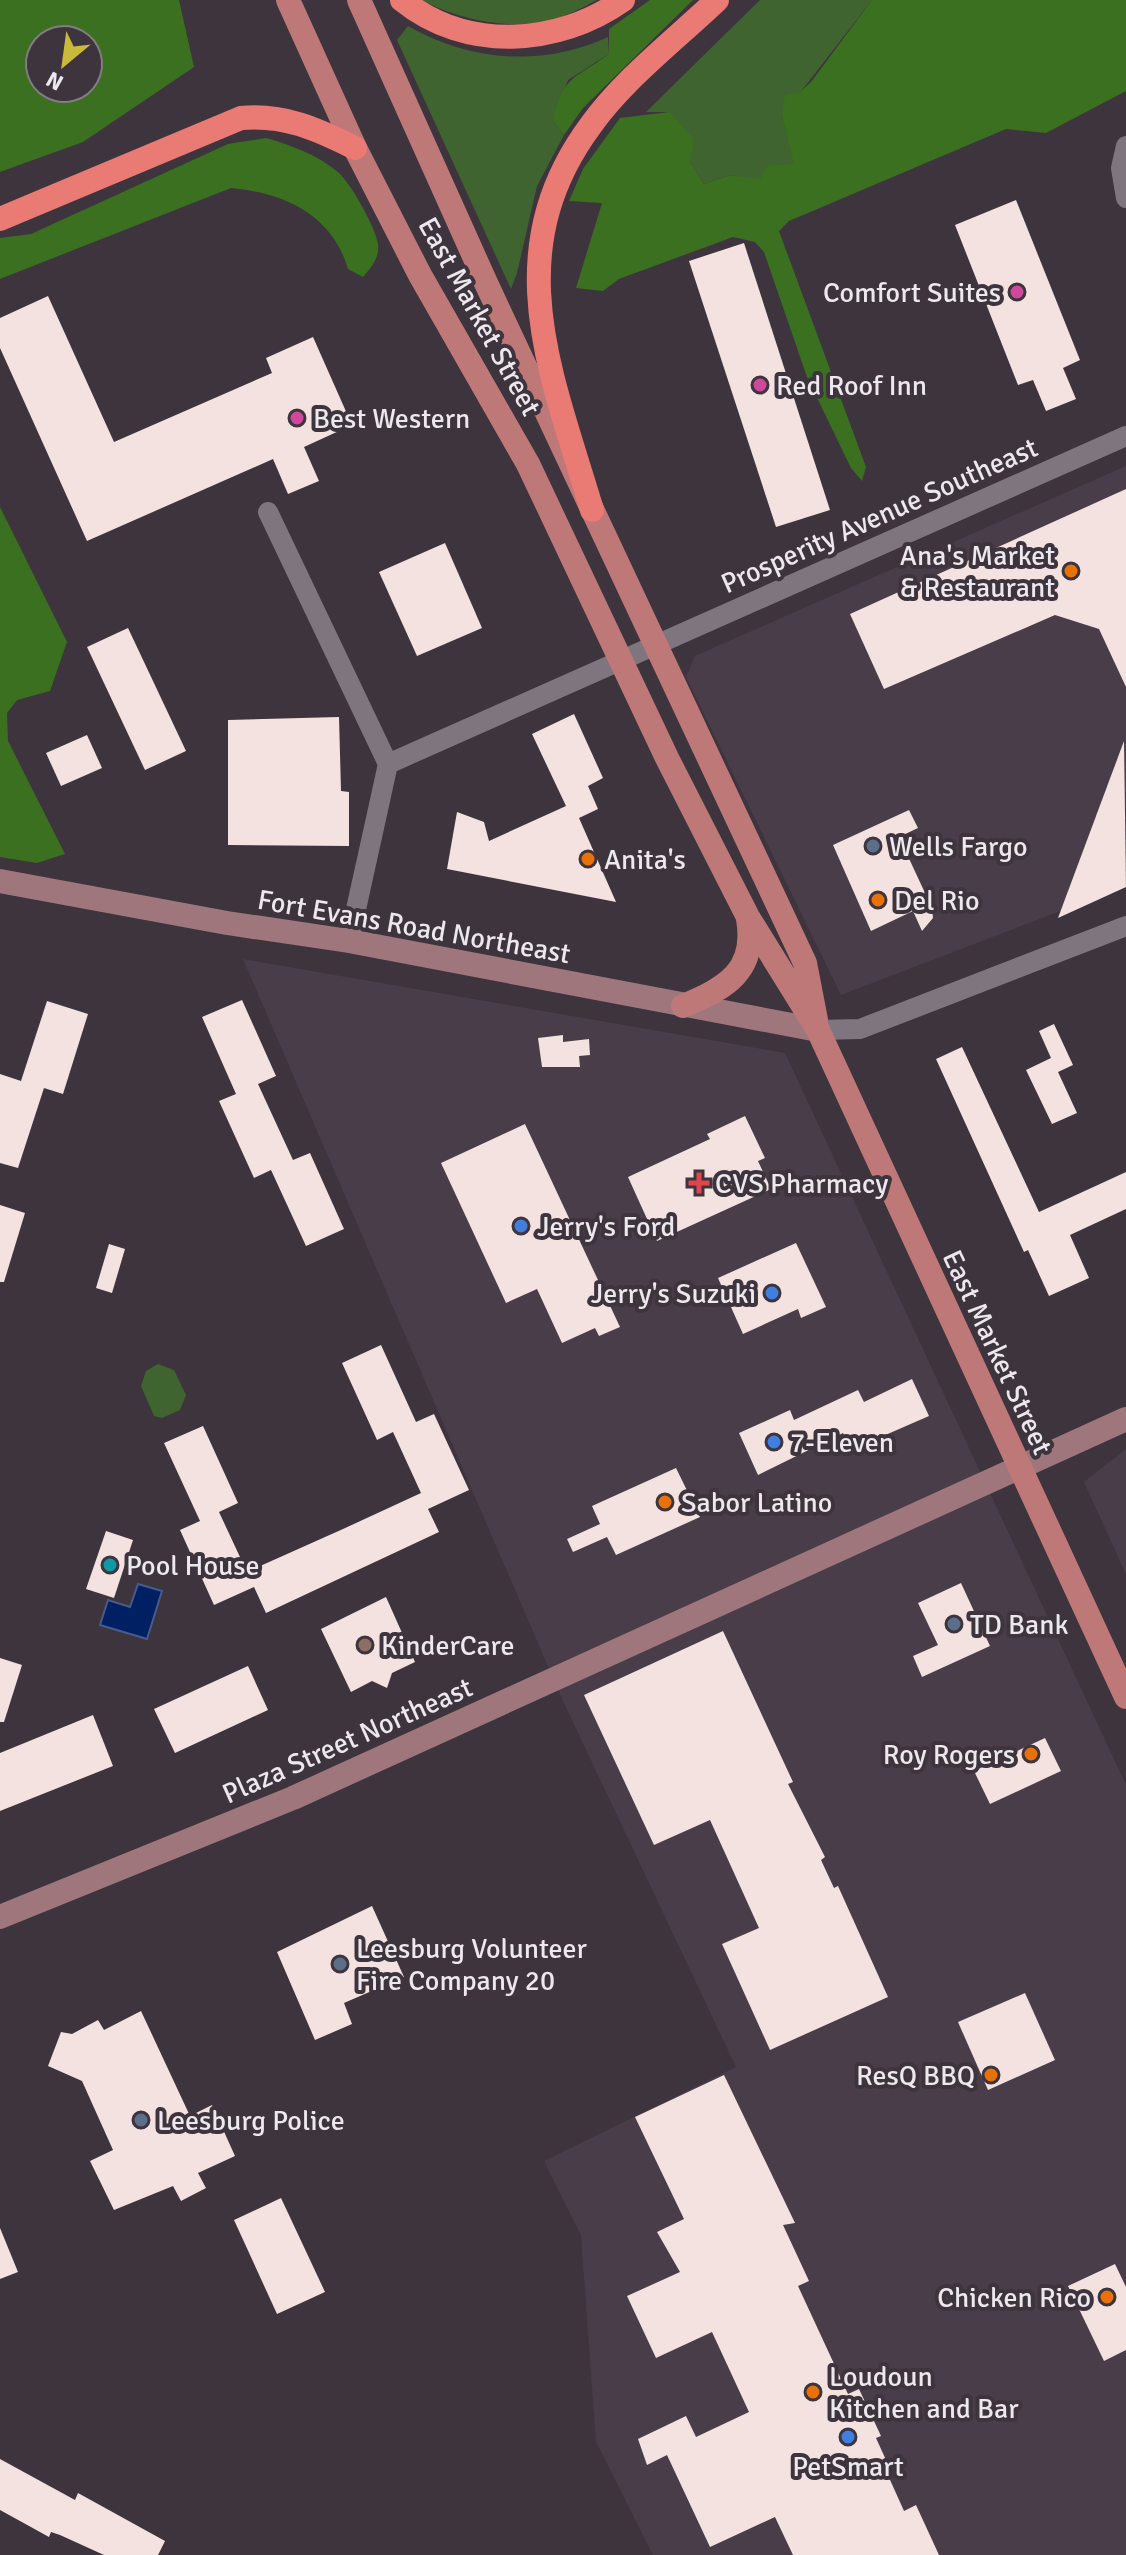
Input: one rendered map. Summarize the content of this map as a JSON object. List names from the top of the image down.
{
  "streets": {
    "main road": ["East Market Street", "Fort Evans Road Northeast", "Plaza Street Northeast"],
    "street": ["Prosperity Avenue Southeast"]
  },
  "crossings": [
    ["East Market Street", "Prosperity Avenue Southeast"],
    ["East Market Street", "Fort Evans Road Northeast"],
    ["East Market Street", "Plaza Street Northeast"]
  ],
  "places": {
    "other": [
      "Comfort Suites",
      "Red Roof Inn",
      "Best Western",
      "Ana's Market & Restaurant",
      "Wells Fargo",
      "Anita's",
      "Del Rio",
      "Jerry's Ford",
      "Jerry's Suzuki",
      "7-Eleven",
      "Sabor Latino",
      "Pool House",
      "TD Bank",
      "KinderCare",
      "Roy Rogers",
      "Leesburg Volunteer Fire Company 20",
      "ResQ BBQ",
      "Leesburg Police",
      "Chicken Rico",
      "Loudoun Kitchen and Bar",
      "PetSmart"
    ],
    "health": ["CVS Pharmacy"]
  },
  "north": "bottom left"
}
